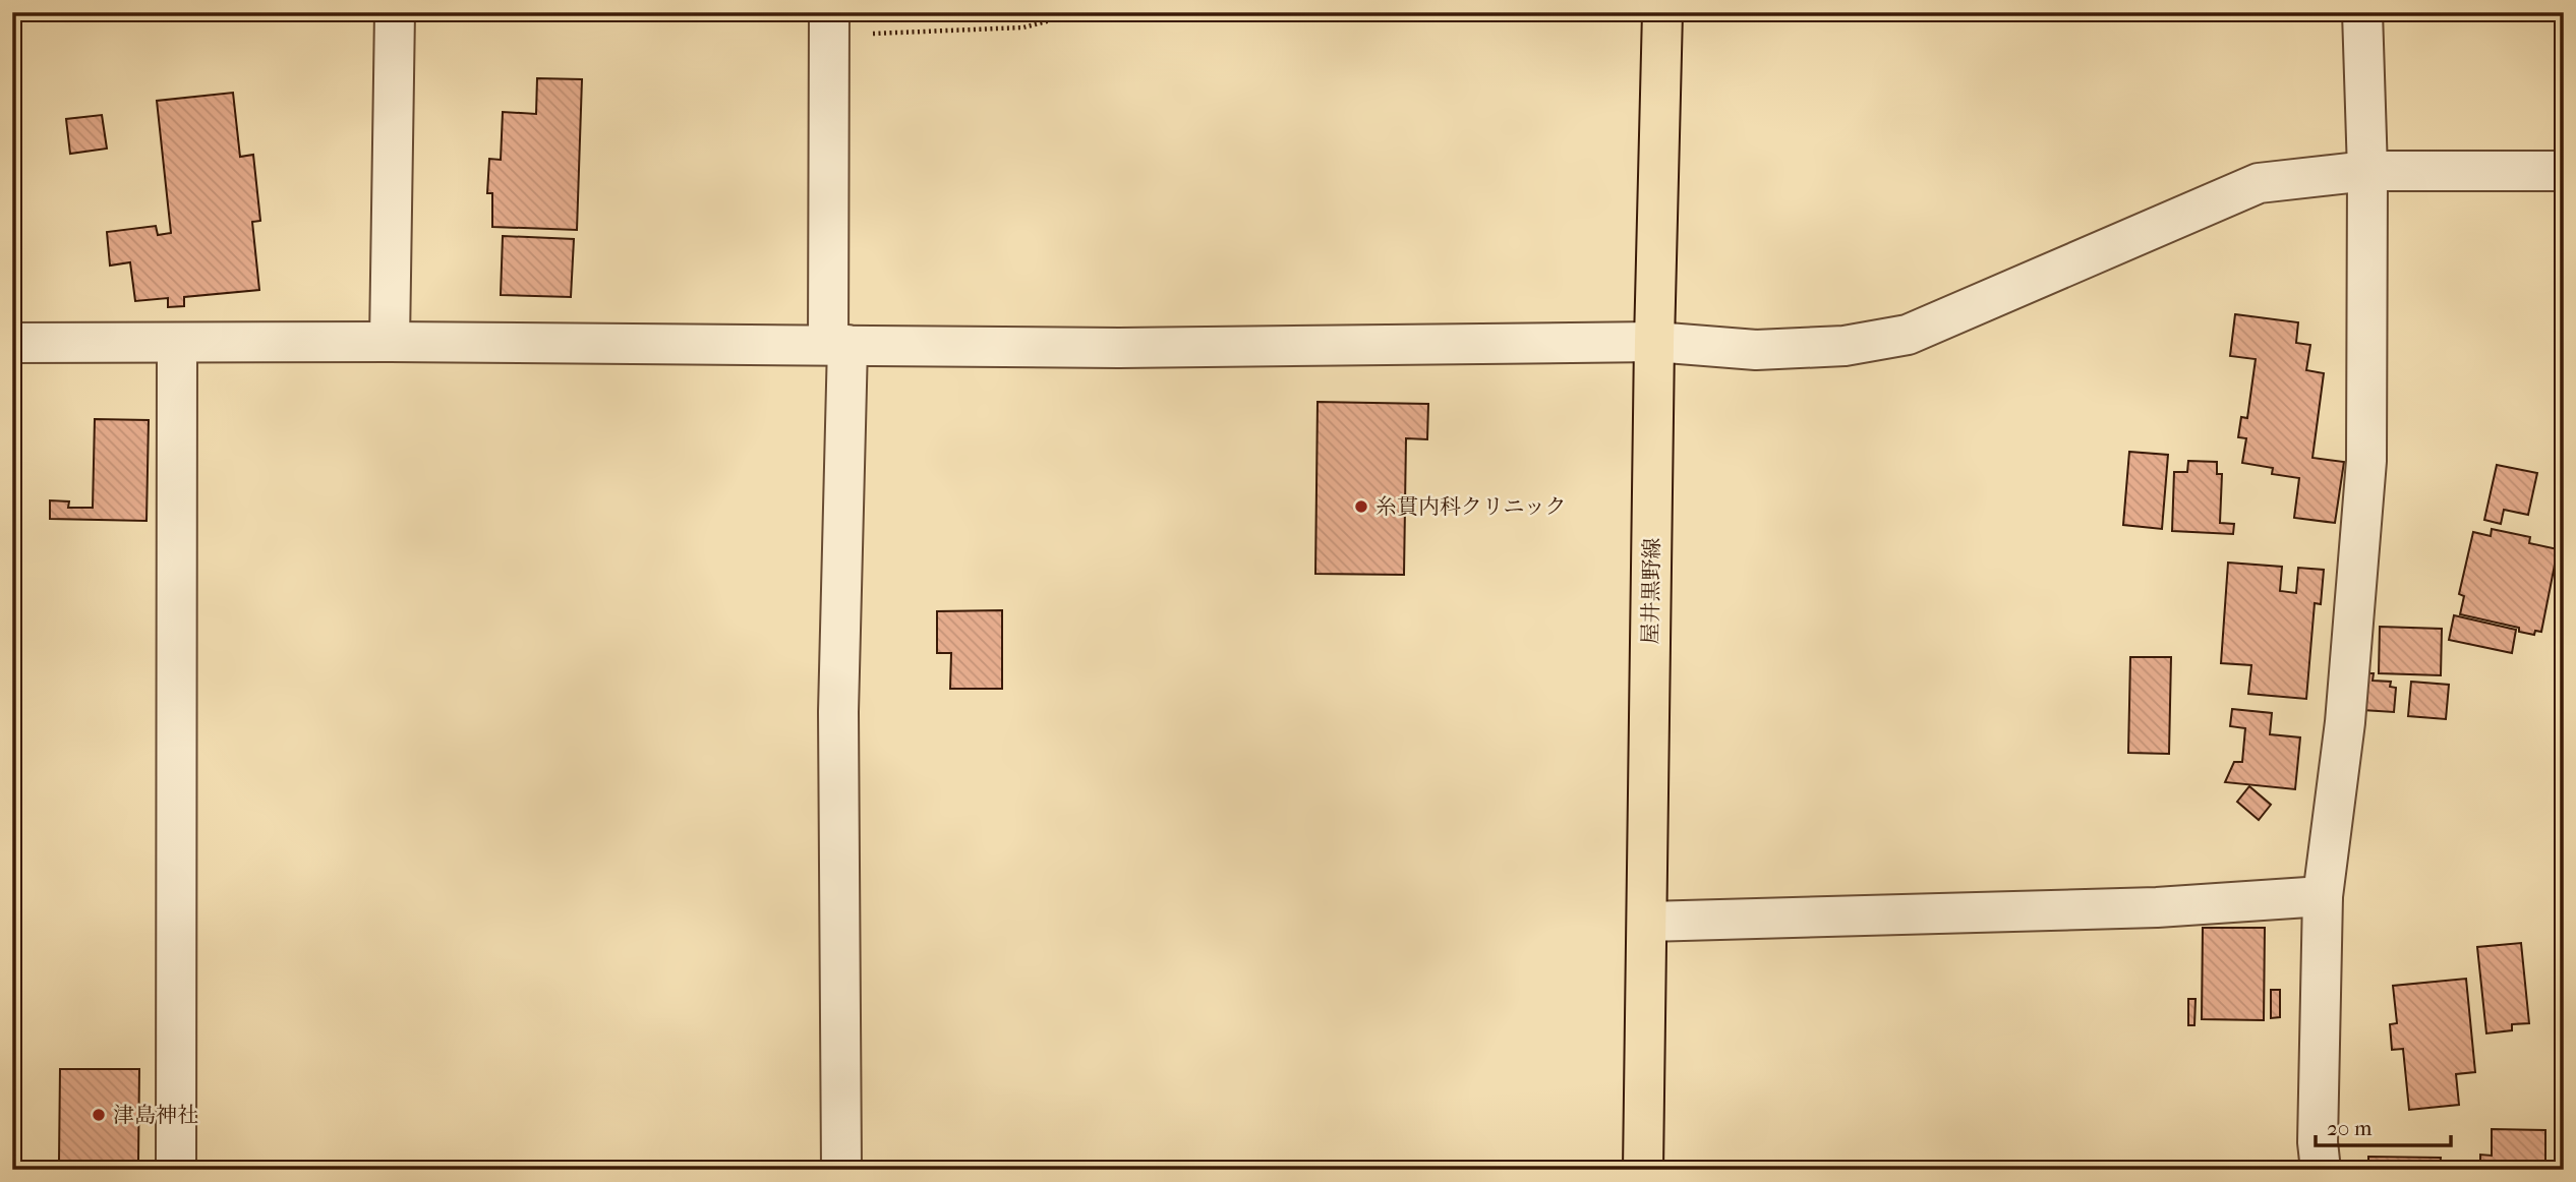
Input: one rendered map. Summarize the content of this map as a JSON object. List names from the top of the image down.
{
  "streets": {
    "main road": ["屋井黒野線"]
  },
  "places": ["糸貫内科クリニック", "津島神社"],
  "scale_bar": "20 m"
}
